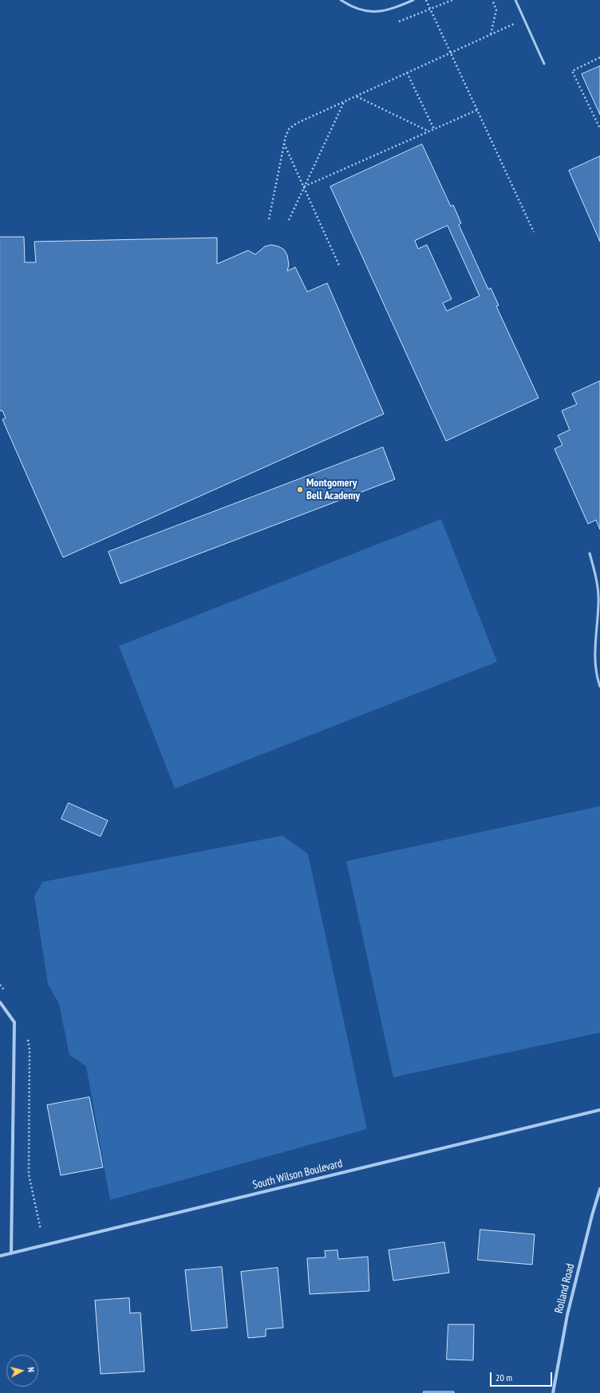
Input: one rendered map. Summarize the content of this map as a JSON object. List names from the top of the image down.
{
  "streets": {
    "street": ["South Wilson Boulevard", "Rolland Road"]
  },
  "places": ["Montgomery Bell Academy"],
  "scale_bar": "20 m",
  "north": "right"
}
